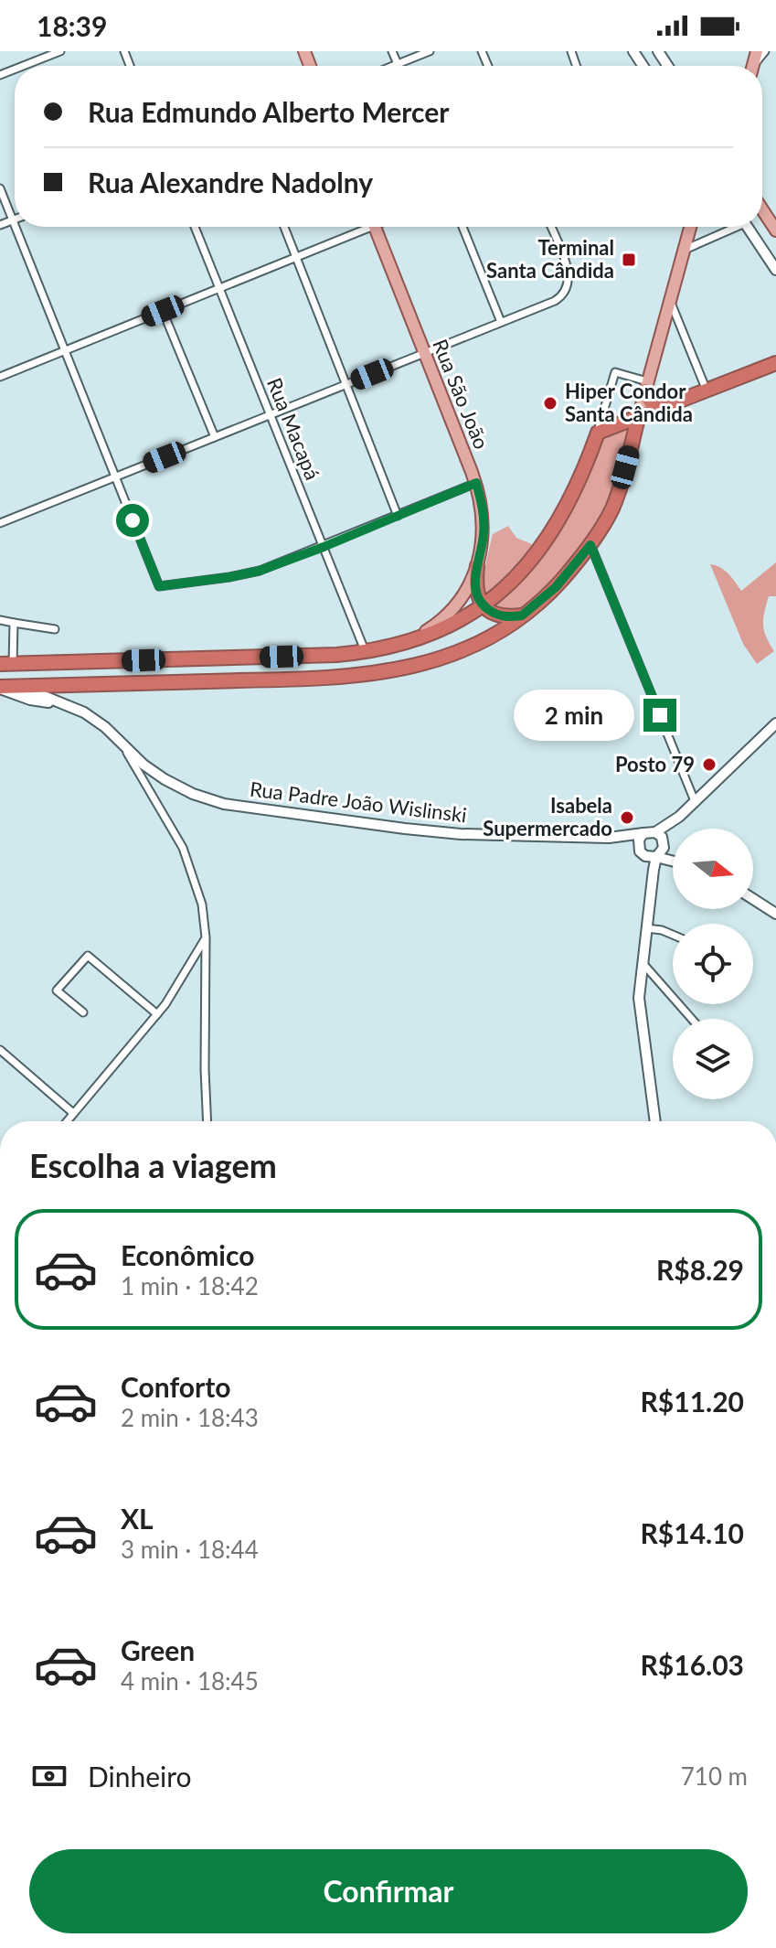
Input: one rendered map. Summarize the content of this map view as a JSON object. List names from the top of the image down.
{
  "streets": {
    "main road": ["Rua São João", "Rua Padre João Wislinski"],
    "street": ["Rua Macapá"]
  },
  "places": {
    "transit": ["Terminal Santa Cândida"],
    "other": ["Hiper Condor Santa Cândida", "Posto 79", "Isabela Supermercado"]
  },
  "north": "right",
  "page": {
    "status": "18:39",
    "banner": ["Rua Edmundo Alberto Mercer", "Rua Alexandre Nadolny"],
    "bubble": "2 min",
    "heading": "Escolha a viagem",
    "list": [
      {
        "name": "Econômico",
        "note": "1 min · 18:42",
        "value": "R$8.29"
      },
      {
        "name": "Conforto",
        "note": "2 min · 18:43",
        "value": "R$11.20"
      },
      {
        "name": "XL",
        "note": "3 min · 18:44",
        "value": "R$14.10"
      },
      {
        "name": "Green",
        "note": "4 min · 18:45",
        "value": "R$16.03"
      }
    ],
    "pay": ["Dinheiro", "710 m"],
    "buttons": "Confirmar"
  }
}
